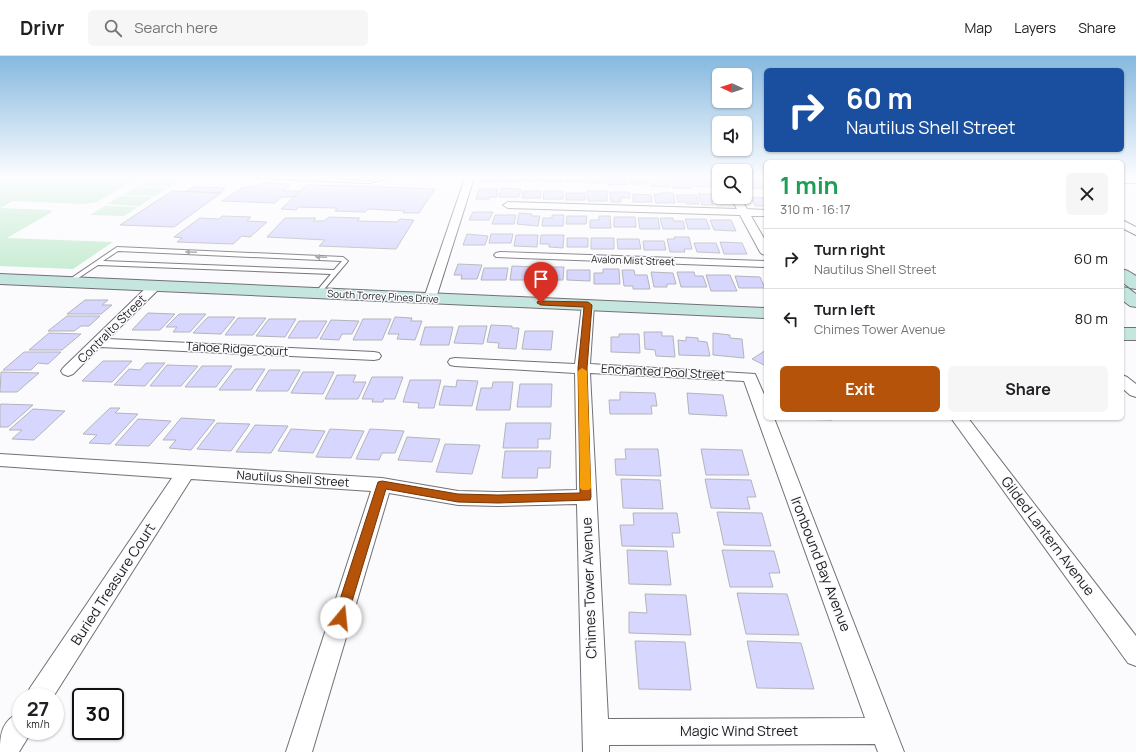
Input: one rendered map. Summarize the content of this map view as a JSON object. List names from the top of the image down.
{
  "streets": {
    "street": [
      "Avalon Mist Street",
      "South Torrey Pines Drive",
      "Contralto Street",
      "Tahoe Ridge Court",
      "Enchanted Pool Street",
      "Nautilus Shell Street",
      "Gilded Lantern Avenue",
      "Ironbound Bay Avenue",
      "Buried Treasure Court",
      "Chimes Tower Avenue",
      "Magic Wind Street"
    ]
  },
  "crossings": [
    ["South Torrey Pines Drive", "Contralto Street"],
    ["South Torrey Pines Drive", "Chimes Tower Avenue"],
    ["Contralto Street", "Tahoe Ridge Court"],
    ["Enchanted Pool Street", "Ironbound Bay Avenue"],
    ["Enchanted Pool Street", "Chimes Tower Avenue"],
    ["Nautilus Shell Street", "Buried Treasure Court"],
    ["Nautilus Shell Street", "Chimes Tower Avenue"],
    ["Ironbound Bay Avenue", "Magic Wind Street"],
    ["Chimes Tower Avenue", "Magic Wind Street"]
  ],
  "north": "left",
  "page": {
    "header": "Drivr",
    "search": "Search here",
    "nav": ["Map", "Layers", "Share"],
    "turn": ["60 m", "Nautilus Shell Street"],
    "heading": ["1 min", "310 m · 16:17"],
    "list": [
      {
        "name": "Turn right",
        "note": "Nautilus Shell Street",
        "value": "60 m"
      },
      {
        "name": "Turn left",
        "note": "Chimes Tower Avenue",
        "value": "80 m"
      }
    ],
    "buttons": ["Exit", "Share"],
    "speed": "27 km/h",
    "limit": "30"
  }
}
